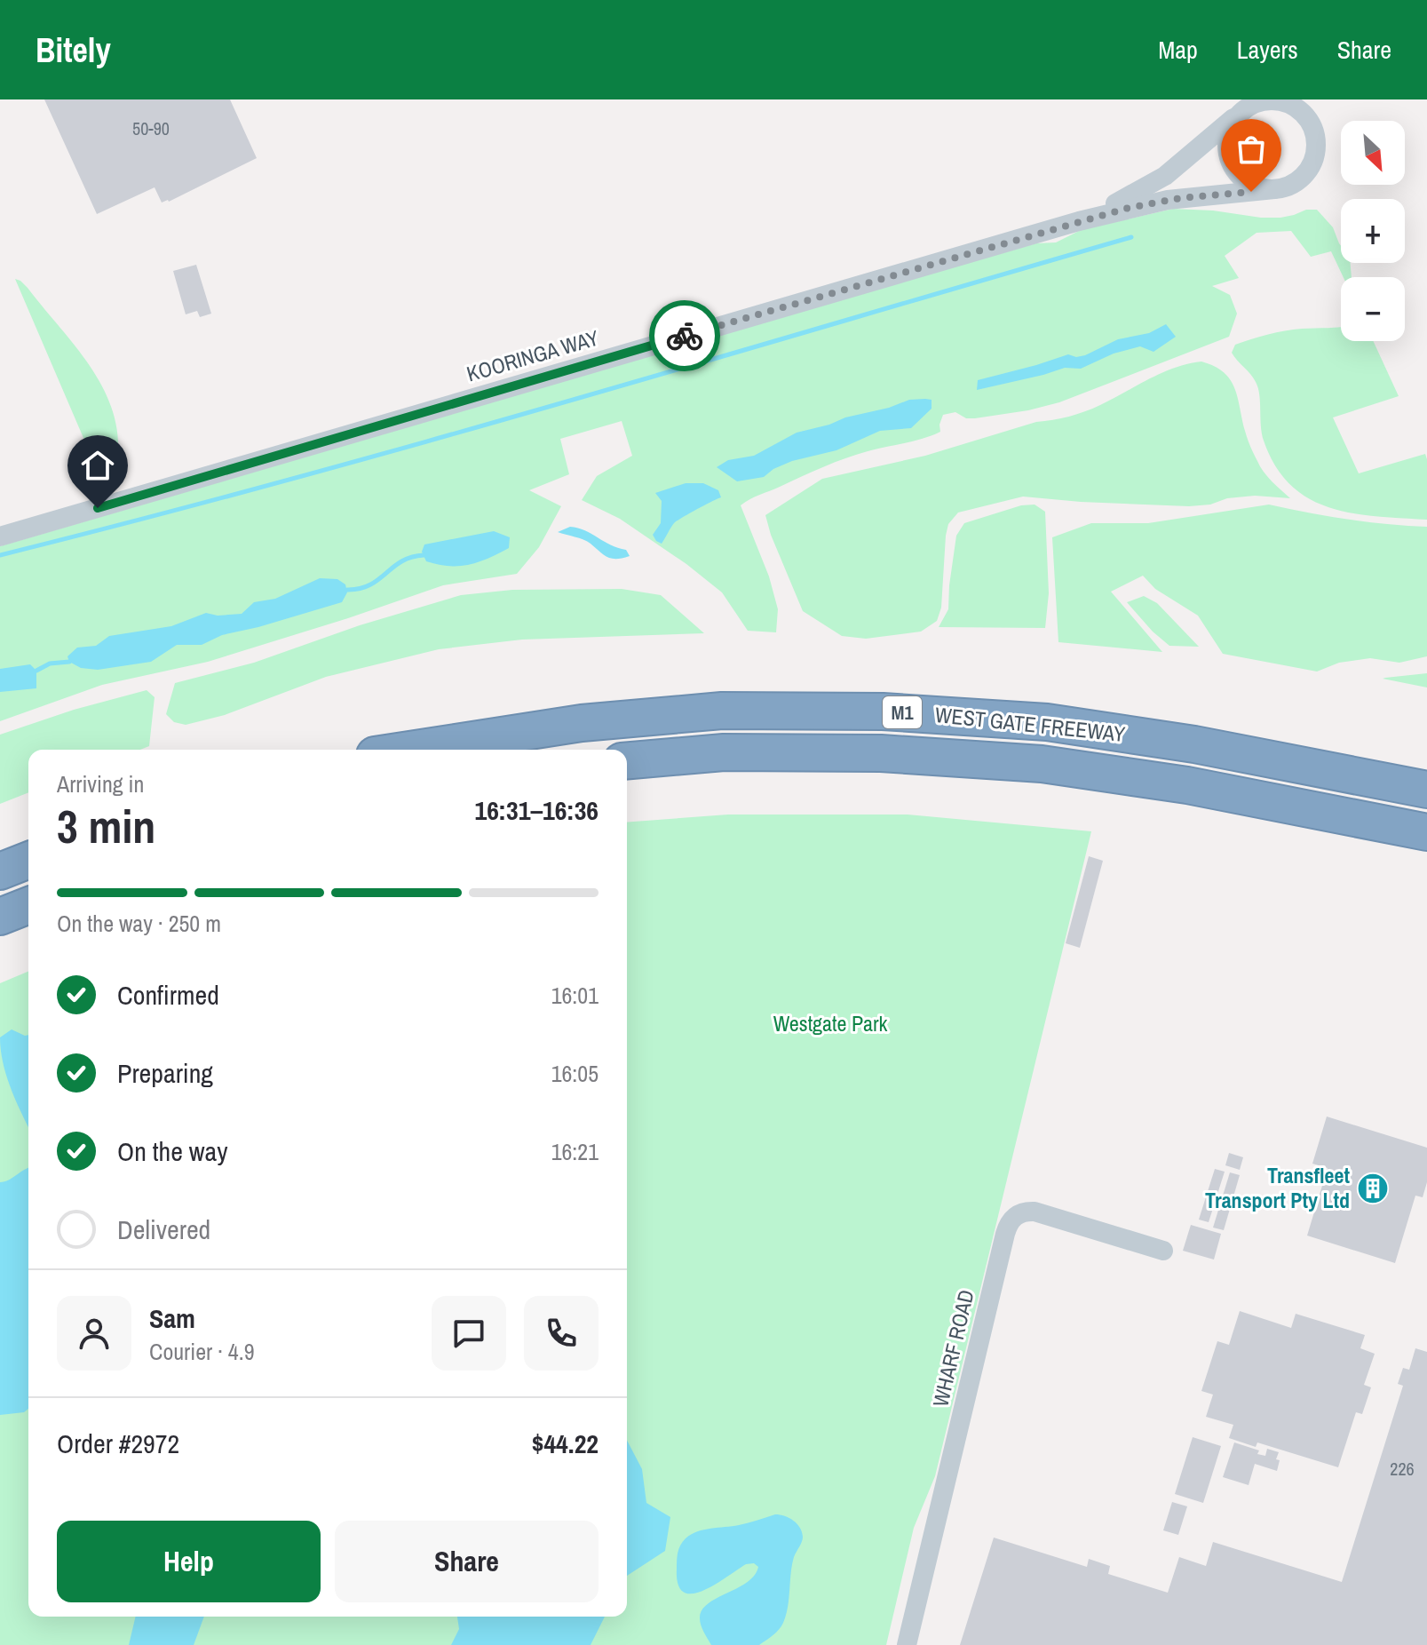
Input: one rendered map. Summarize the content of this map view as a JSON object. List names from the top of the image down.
{
  "streets": {
    "highway": ["M1", "WEST GATE FREEWAY"],
    "street": ["KOORINGA WAY", "WHARF ROAD"]
  },
  "parks": ["Westgate Park"],
  "places": {
    "building": ["Transfleet Transport Pty Ltd"]
  },
  "house_numbers": ["50-90", "226"],
  "north": "bottom right",
  "page": {
    "header": "Bitely",
    "nav": ["Map", "Layers", "Share"],
    "map_buttons": ["+", "−"],
    "heading": ["3 min", "Arriving in", "16:31–16:36"],
    "panel": [
      "Sam",
      "Courier · 4.9",
      "Order #2972",
      "$44.22"
    ],
    "bar": "On the way · 250 m",
    "list": [
      ["Confirmed", "16:01"],
      ["Preparing", "16:05"],
      ["On the way", "16:21"],
      "Delivered"
    ],
    "buttons": ["Help", "Share"]
  }
}
